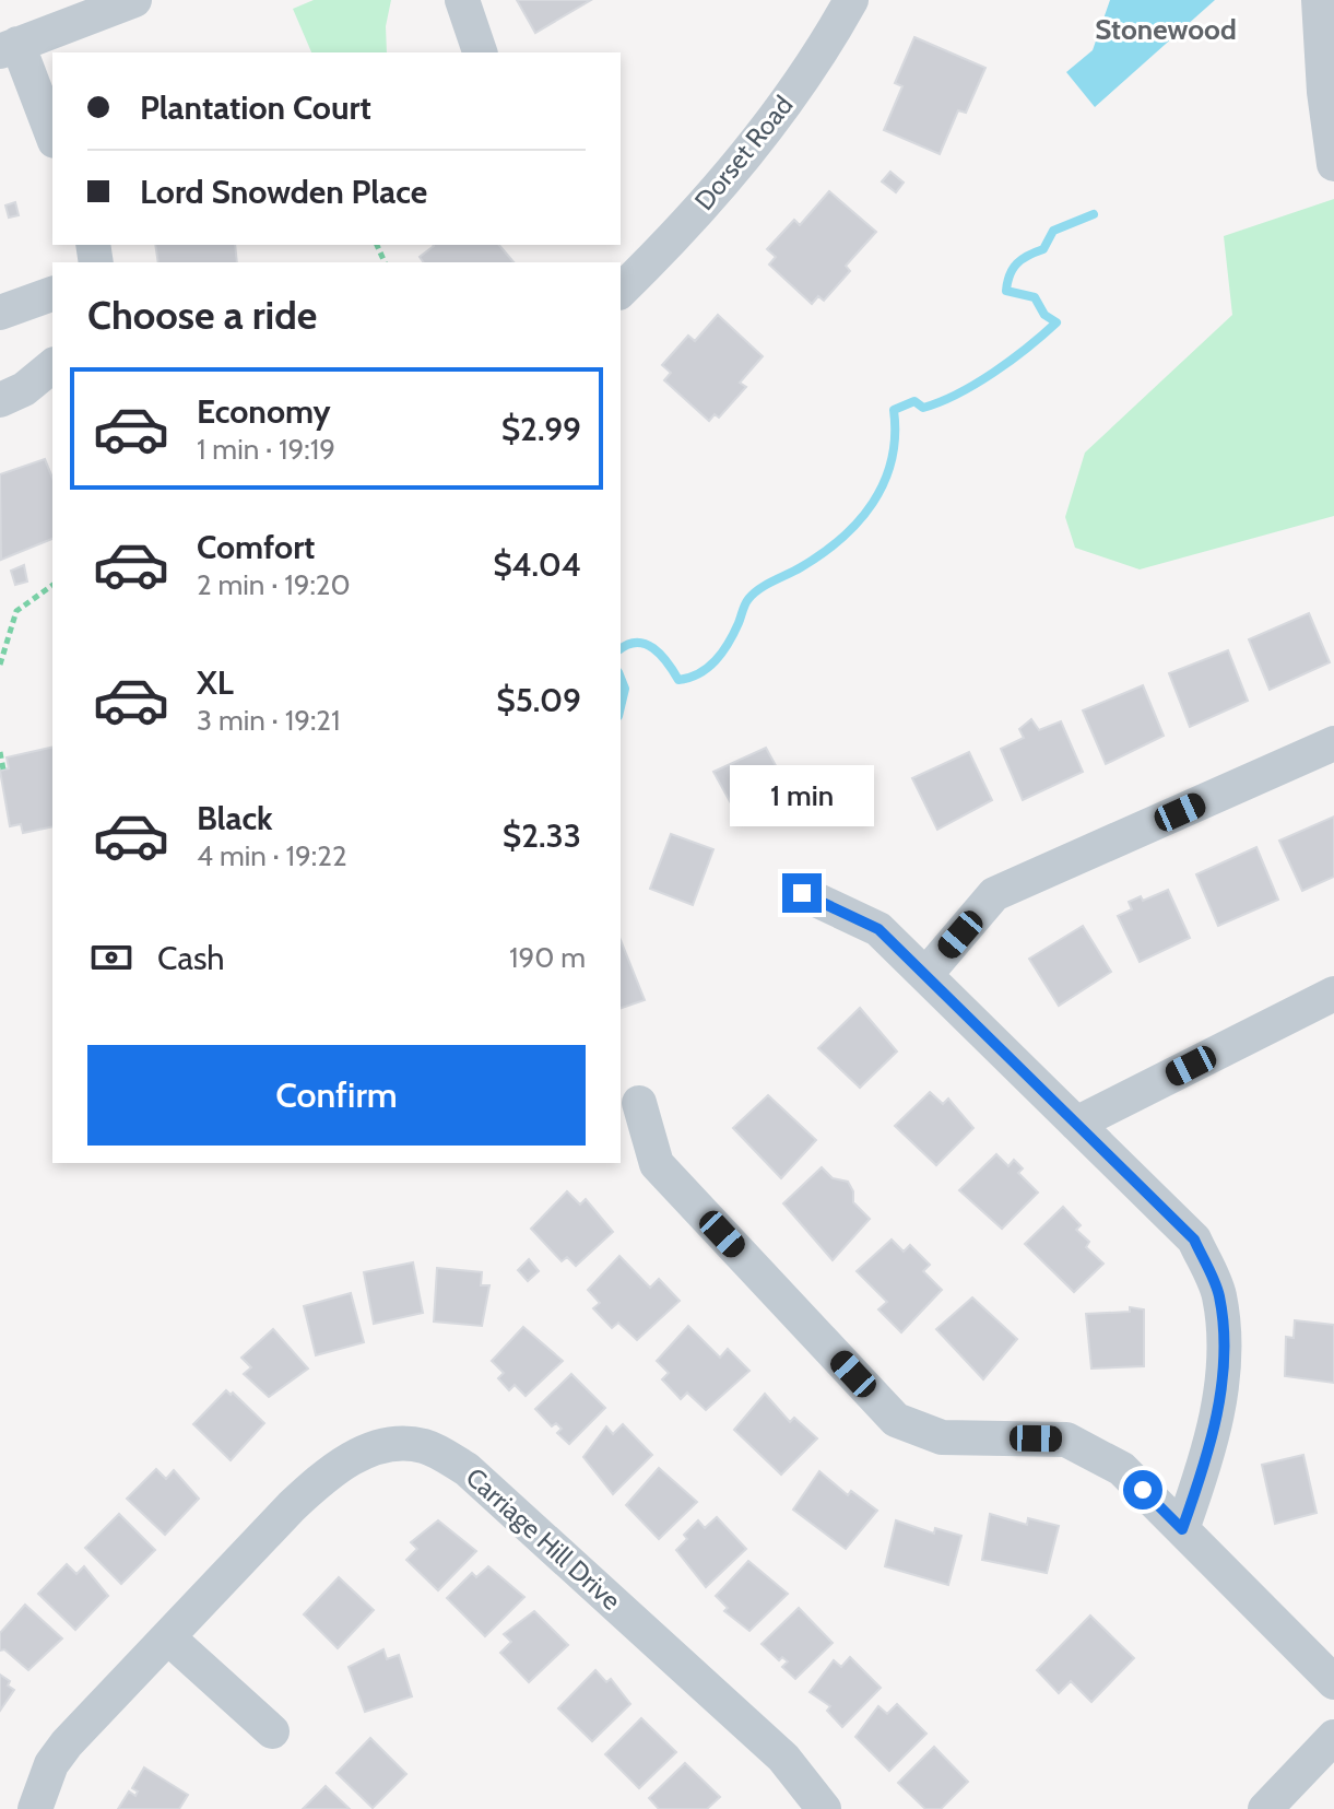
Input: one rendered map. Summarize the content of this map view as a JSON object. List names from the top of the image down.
{
  "streets": {
    "street": ["Dorset Road", "Carriage Hill Drive"]
  },
  "districts": ["Stonewood"],
  "page": {
    "banner": ["Plantation Court", "Lord Snowden Place"],
    "heading": "Choose a ride",
    "list": [
      {
        "name": "Economy",
        "note": "1 min · 19:19",
        "value": "$2.99"
      },
      {
        "name": "Comfort",
        "note": "2 min · 19:20",
        "value": "$4.04"
      },
      {
        "name": "XL",
        "note": "3 min · 19:21",
        "value": "$5.09"
      },
      {
        "name": "Black",
        "note": "4 min · 19:22",
        "value": "$2.33"
      }
    ],
    "bubble": "1 min",
    "pay": ["Cash", "190 m"],
    "buttons": "Confirm"
  }
}
